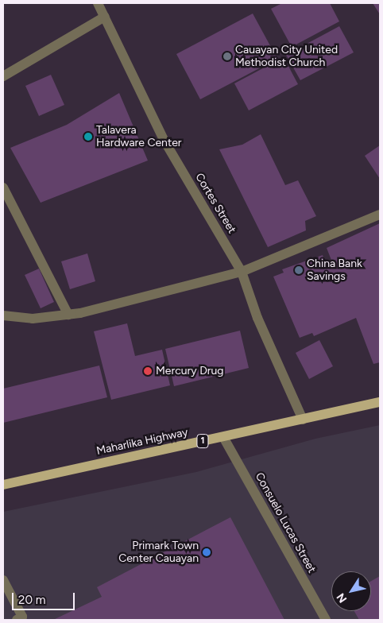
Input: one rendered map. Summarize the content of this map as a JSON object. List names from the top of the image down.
{
  "streets": {
    "main road": ["1", "Maharlika Highway"],
    "street": ["Cortes Street", "Consuelo Lucas Street"]
  },
  "crossings": [
    ["Cortes Street", "Maharlika Highway"],
    ["Maharlika Highway", "Consuelo Lucas Street"]
  ],
  "places": [
    "Cauayan City United Methodist Church",
    "Talavera Hardware Center",
    "China Bank Savings",
    "Mercury Drug",
    "Primark Town Center Cauayan"
  ],
  "scale_bar": "20 m",
  "north": "bottom left"
}
